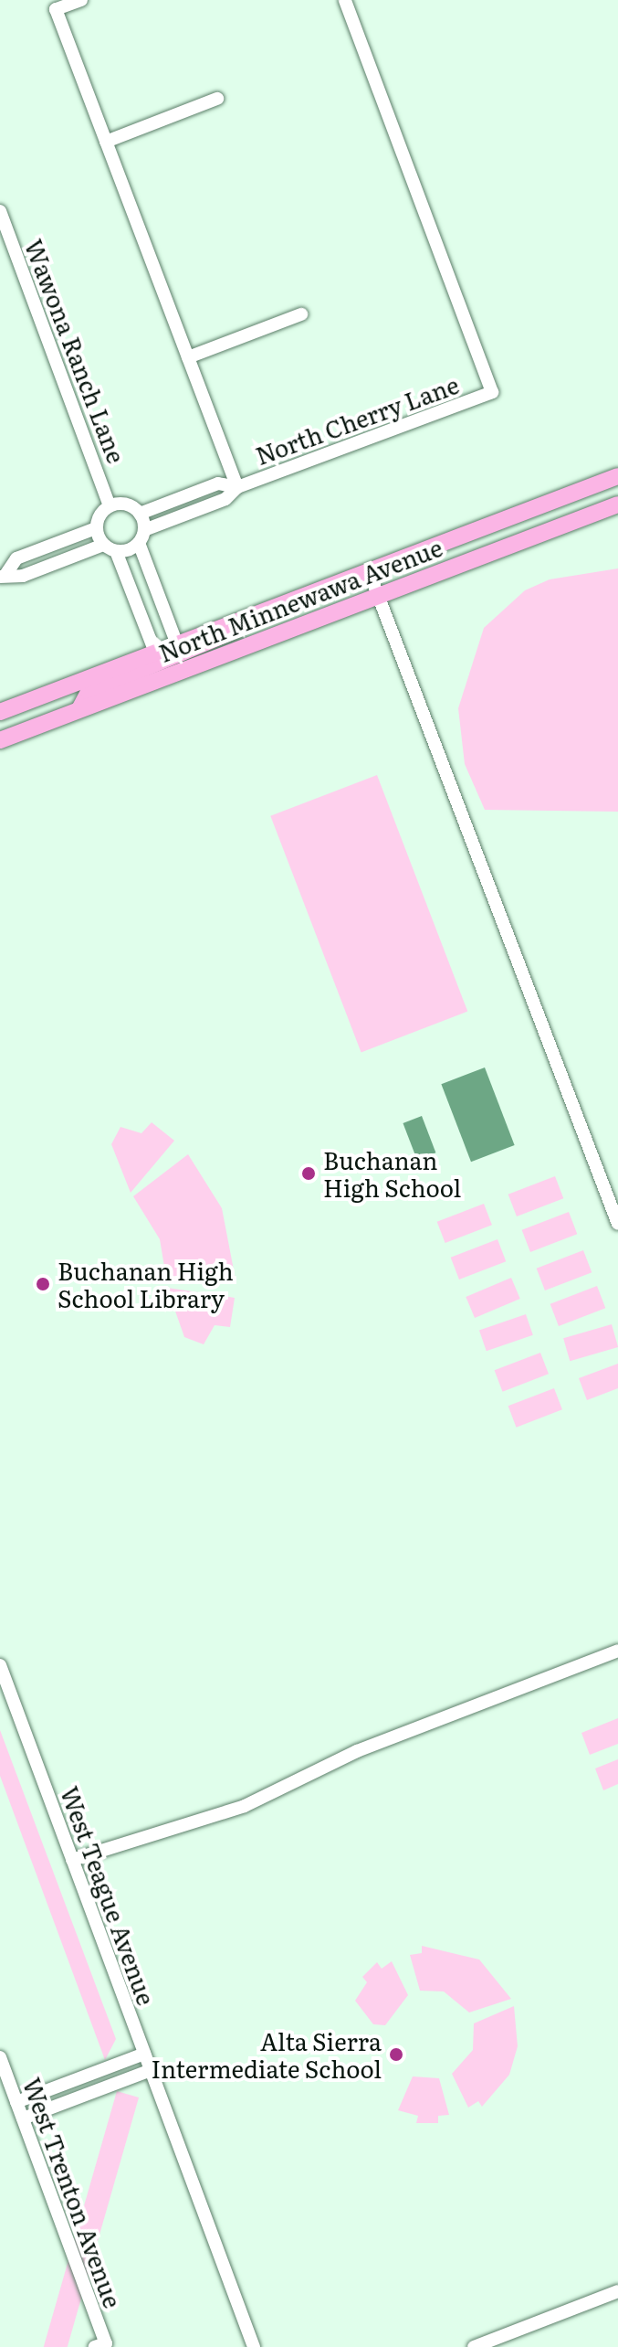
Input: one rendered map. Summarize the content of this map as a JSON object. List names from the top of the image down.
{
  "streets": {
    "main road": ["North Minnewawa Avenue"],
    "street": [
      "Wawona Ranch Lane",
      "North Cherry Lane",
      "West Teague Avenue",
      "West Trenton Avenue"
    ]
  },
  "crossings": [
    ["Wawona Ranch Lane", "North Cherry Lane"]
  ],
  "places": ["Buchanan High School", "Buchanan High School Library", "Alta Sierra Intermediate School"]
}
